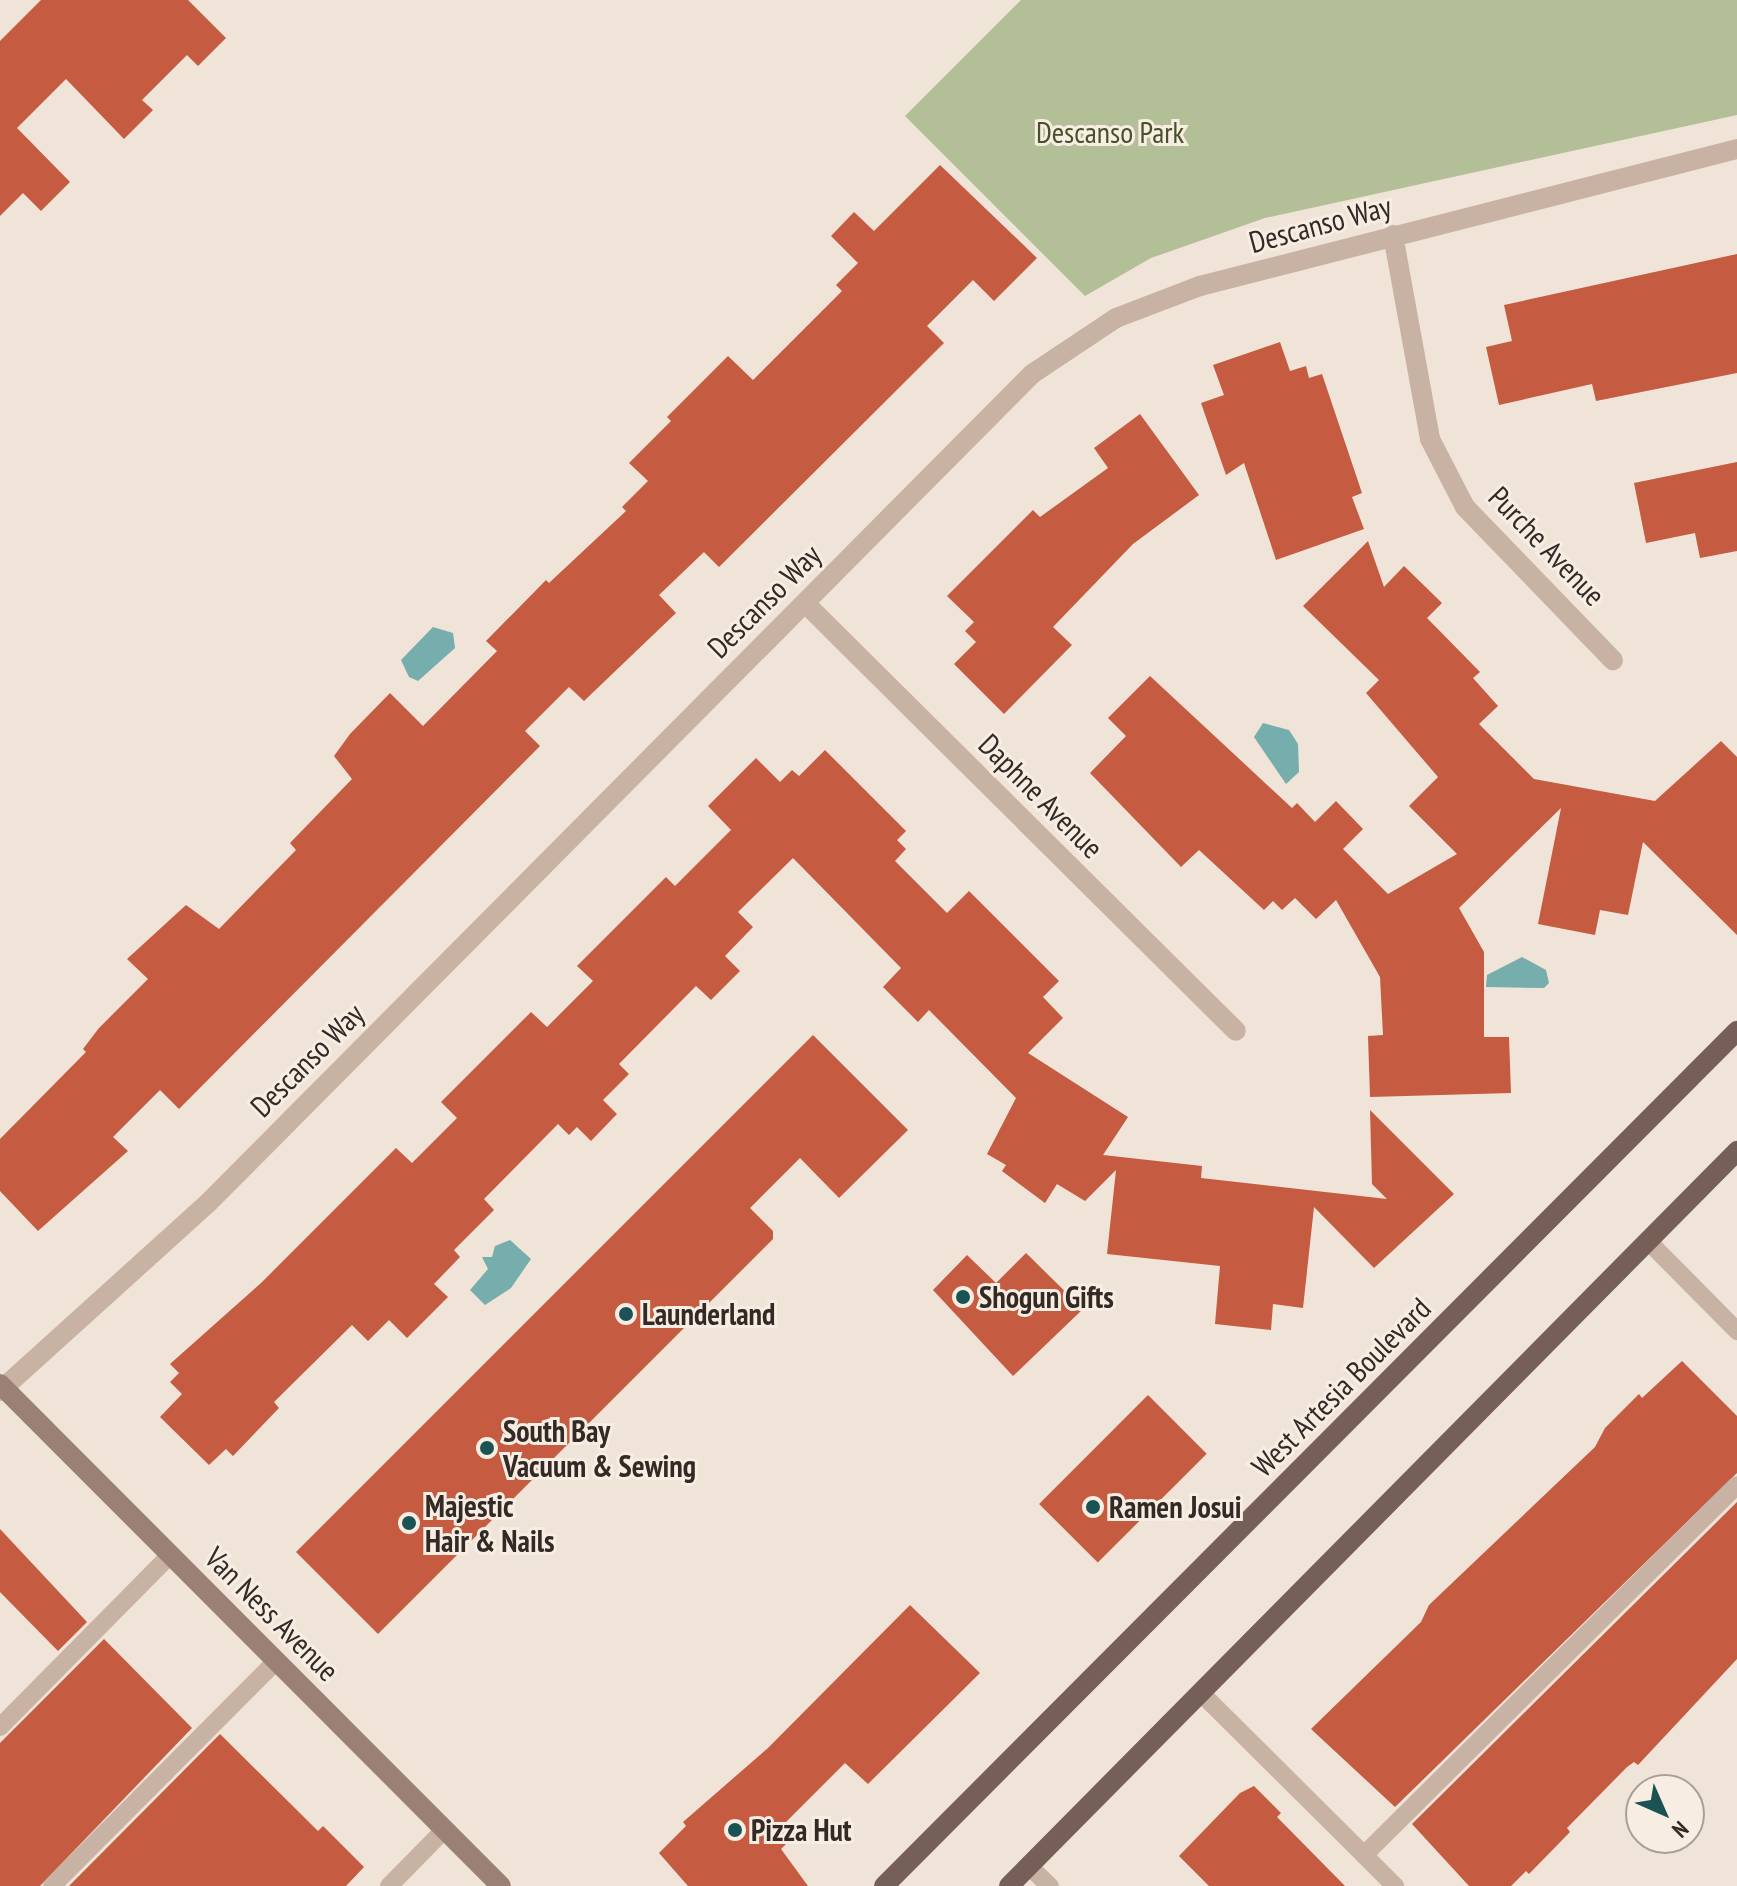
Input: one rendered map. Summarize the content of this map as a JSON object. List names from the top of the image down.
{
  "streets": {
    "main road": ["West Artesia Boulevard", "Van Ness Avenue"],
    "street": ["Descanso Way", "Purche Avenue", "Daphne Avenue"]
  },
  "crossings": [
    ["Descanso Way", "Purche Avenue"],
    ["Descanso Way", "Daphne Avenue"],
    ["Descanso Way", "Van Ness Avenue"]
  ],
  "parks": ["Descanso Park"],
  "places": [
    "Shogun Gifts",
    "Launderland",
    "South Bay Vacuum & Sewing",
    "Ramen Josui",
    "Majestic Hair & Nails",
    "Pizza Hut"
  ],
  "north": "bottom right"
}
